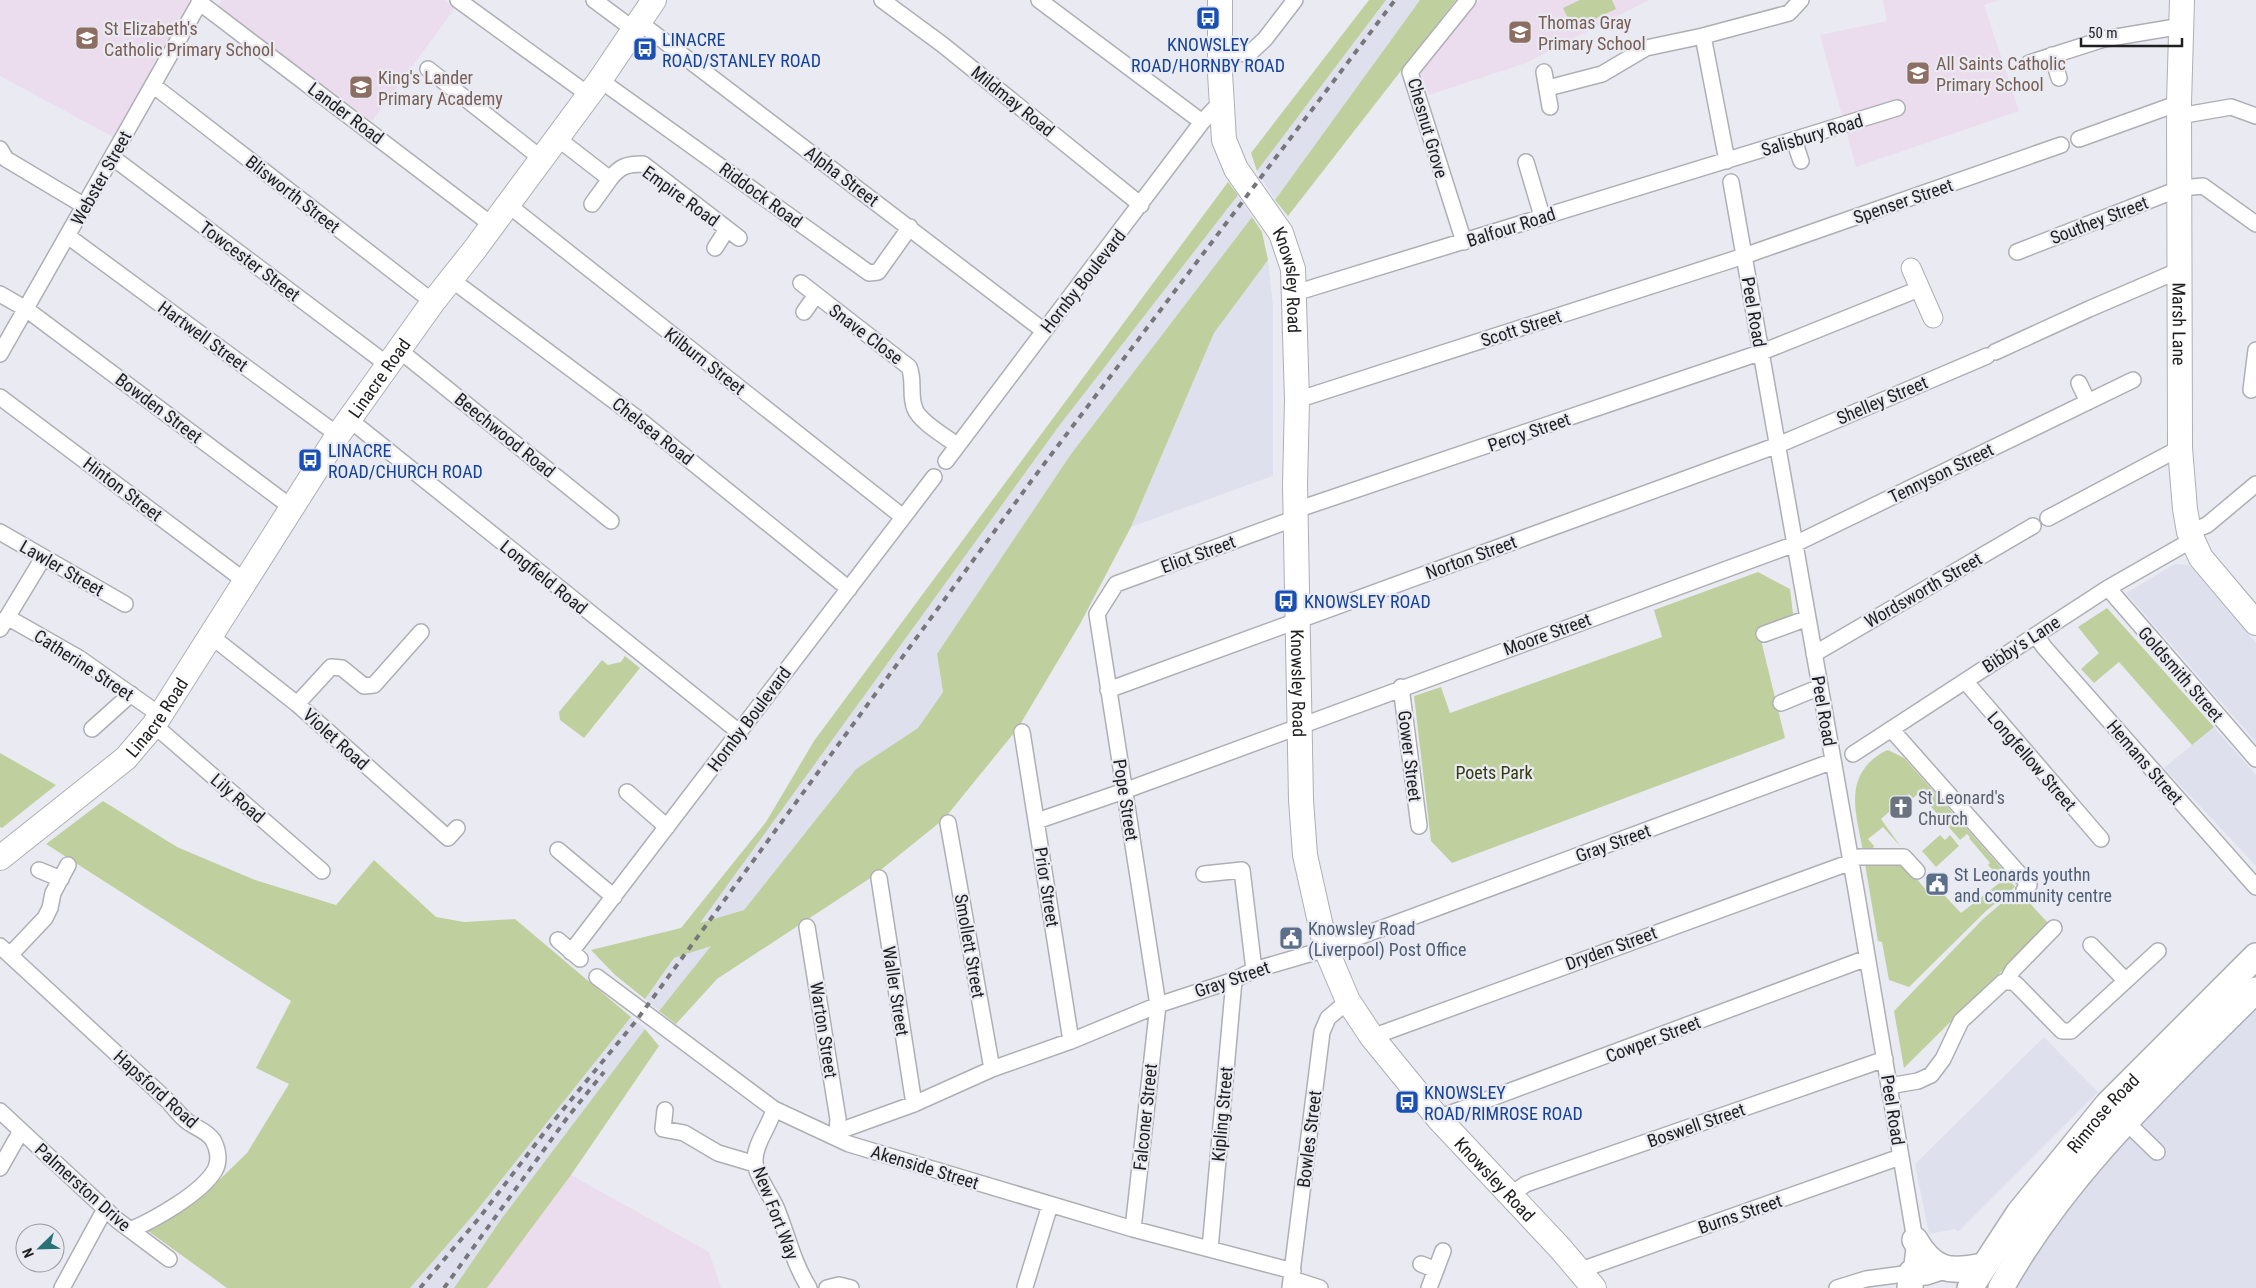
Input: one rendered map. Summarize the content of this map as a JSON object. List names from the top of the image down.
{
  "streets": {
    "highway": ["Rimrose Road"],
    "main road": ["Knowsley Road", "Marsh Lane", "Linacre Road"],
    "street": [
      "Mildmay Road",
      "Lander Road",
      "Chesnut Grove",
      "Salisbury Road",
      "Alpha Street",
      "Webster Street",
      "Blisworth Street",
      "Riddock Road",
      "Empire Road",
      "Spenser Street",
      "Southey Street",
      "Balfour Road",
      "Towcester Street",
      "Hornby Boulevard",
      "Peel Road",
      "Scott Street",
      "Snave Close",
      "Hartwell Street",
      "Kilburn Street",
      "Shelley Street",
      "Bowden Street",
      "Chelsea Road",
      "Percy Street",
      "Beechwood Road",
      "Tennyson Street",
      "Hinton Street",
      "Eliot Street",
      "Norton Street",
      "Lawler Street",
      "Longfield Road",
      "Wordsworth Street",
      "Moore Street",
      "Bibby's Lane",
      "Catherine Street",
      "Goldsmith Street",
      "Violet Road",
      "Gower Street",
      "Longfellow Street",
      "Hemans Street",
      "Lily Road",
      "Pope Street",
      "Gray Street",
      "Prior Street",
      "Smollett Street",
      "Dryden Street",
      "Waller Street",
      "Warton Street",
      "Cowper Street",
      "Hapsford Road",
      "Kipling Street",
      "Falconer Street",
      "Boswell Street",
      "Bowles Street",
      "Akenside Street",
      "Palmerston Drive",
      "New Fort Way",
      "Burns Street"
    ]
  },
  "crossings": [
    ["Mildmay Road", "Hornby Boulevard"],
    ["Lander Road", "Webster Street"],
    ["Lander Road", "Linacre Road"],
    ["Chesnut Grove", "Balfour Road"],
    ["Salisbury Road", "Balfour Road"],
    ["Alpha Street", "Riddock Road"],
    ["Alpha Street", "Hornby Boulevard"],
    ["Alpha Street", "Linacre Road"],
    ["Webster Street", "Blisworth Street"],
    ["Webster Street", "Towcester Street"],
    ["Webster Street", "Hartwell Street"],
    ["Webster Street", "Bowden Street"],
    ["Blisworth Street", "Linacre Road"],
    ["Riddock Road", "Linacre Road"],
    ["Spenser Street", "Peel Road"],
    ["Spenser Street", "Scott Street"],
    ["Southey Street", "Marsh Lane"],
    ["Balfour Road", "Knowsley Road"],
    ["Towcester Street", "Linacre Road"],
    ["Towcester Street", "Beechwood Road"],
    ["Hornby Boulevard", "Knowsley Road"],
    ["Hornby Boulevard", "Snave Close"],
    ["Hornby Boulevard", "Kilburn Street"],
    ["Hornby Boulevard", "Chelsea Road"],
    ["Hornby Boulevard", "Longfield Road"],
    ["Knowsley Road", "Scott Street"],
    ["Knowsley Road", "Percy Street"],
    ["Knowsley Road", "Eliot Street"],
    ["Knowsley Road", "Norton Street"],
    ["Knowsley Road", "Moore Street"],
    ["Knowsley Road", "Gray Street"],
    ["Knowsley Road", "Dryden Street"],
    ["Knowsley Road", "Cowper Street"],
    ["Knowsley Road", "Boswell Street"],
    ["Knowsley Road", "Bowles Street"],
    ["Knowsley Road", "Burns Street"],
    ["Peel Road", "Scott Street"],
    ["Peel Road", "Shelley Street"],
    ["Peel Road", "Percy Street"],
    ["Peel Road", "Tennyson Street"],
    ["Peel Road", "Norton Street"],
    ["Peel Road", "Wordsworth Street"],
    ["Peel Road", "Moore Street"],
    ["Peel Road", "Gray Street"],
    ["Peel Road", "Dryden Street"],
    ["Peel Road", "Cowper Street"],
    ["Peel Road", "Boswell Street"],
    ["Peel Road", "Burns Street"],
    ["Marsh Lane", "Shelley Street"],
    ["Marsh Lane", "Bibby's Lane"],
    ["Hartwell Street", "Linacre Road"],
    ["Hartwell Street", "Longfield Road"],
    ["Kilburn Street", "Linacre Road"],
    ["Linacre Road", "Bowden Street"],
    ["Linacre Road", "Chelsea Road"],
    ["Linacre Road", "Beechwood Road"],
    ["Linacre Road", "Hinton Street"],
    ["Linacre Road", "Longfield Road"],
    ["Linacre Road", "Catherine Street"],
    ["Linacre Road", "Violet Road"],
    ["Linacre Road", "Lily Road"],
    ["Shelley Street", "Norton Street"],
    ["Percy Street", "Eliot Street"],
    ["Tennyson Street", "Moore Street"],
    ["Eliot Street", "Pope Street"],
    ["Norton Street", "Pope Street"],
    ["Moore Street", "Gower Street"],
    ["Moore Street", "Pope Street"],
    ["Moore Street", "Prior Street"],
    ["Bibby's Lane", "Goldsmith Street"],
    ["Bibby's Lane", "Longfellow Street"],
    ["Bibby's Lane", "Hemans Street"],
    ["Catherine Street", "Lily Road"],
    ["Pope Street", "Gray Street"],
    ["Pope Street", "Falconer Street"],
    ["Gray Street", "Prior Street"],
    ["Gray Street", "Smollett Street"],
    ["Gray Street", "Waller Street"],
    ["Gray Street", "Warton Street"],
    ["Gray Street", "Kipling Street"],
    ["Gray Street", "Falconer Street"],
    ["Gray Street", "Akenside Street"],
    ["Warton Street", "Akenside Street"],
    ["Hapsford Road", "Palmerston Drive"],
    ["Kipling Street", "Akenside Street"],
    ["Falconer Street", "Akenside Street"],
    ["Bowles Street", "Akenside Street"],
    ["Akenside Street", "New Fort Way"]
  ],
  "parks": ["Poets Park"],
  "places": {
    "bus stop": [
      "KNOWSLEY ROAD/HORNBY ROAD",
      "LINACRE ROAD/STANLEY ROAD",
      "LINACRE ROAD/CHURCH ROAD",
      "KNOWSLEY ROAD",
      "KNOWSLEY ROAD/RIMROSE ROAD"
    ],
    "school or university": [
      "Thomas Gray Primary School",
      "St Elizabeth's Catholic Primary School",
      "All Saints Catholic Primary School",
      "King's Lander Primary Academy"
    ],
    "church": ["St Leonard's Church"],
    "public building": ["St Leonards youthn and community centre", "Knowsley Road (Liverpool) Post Office"]
  },
  "scale_bar": "50 m",
  "north": "bottom left"
}
